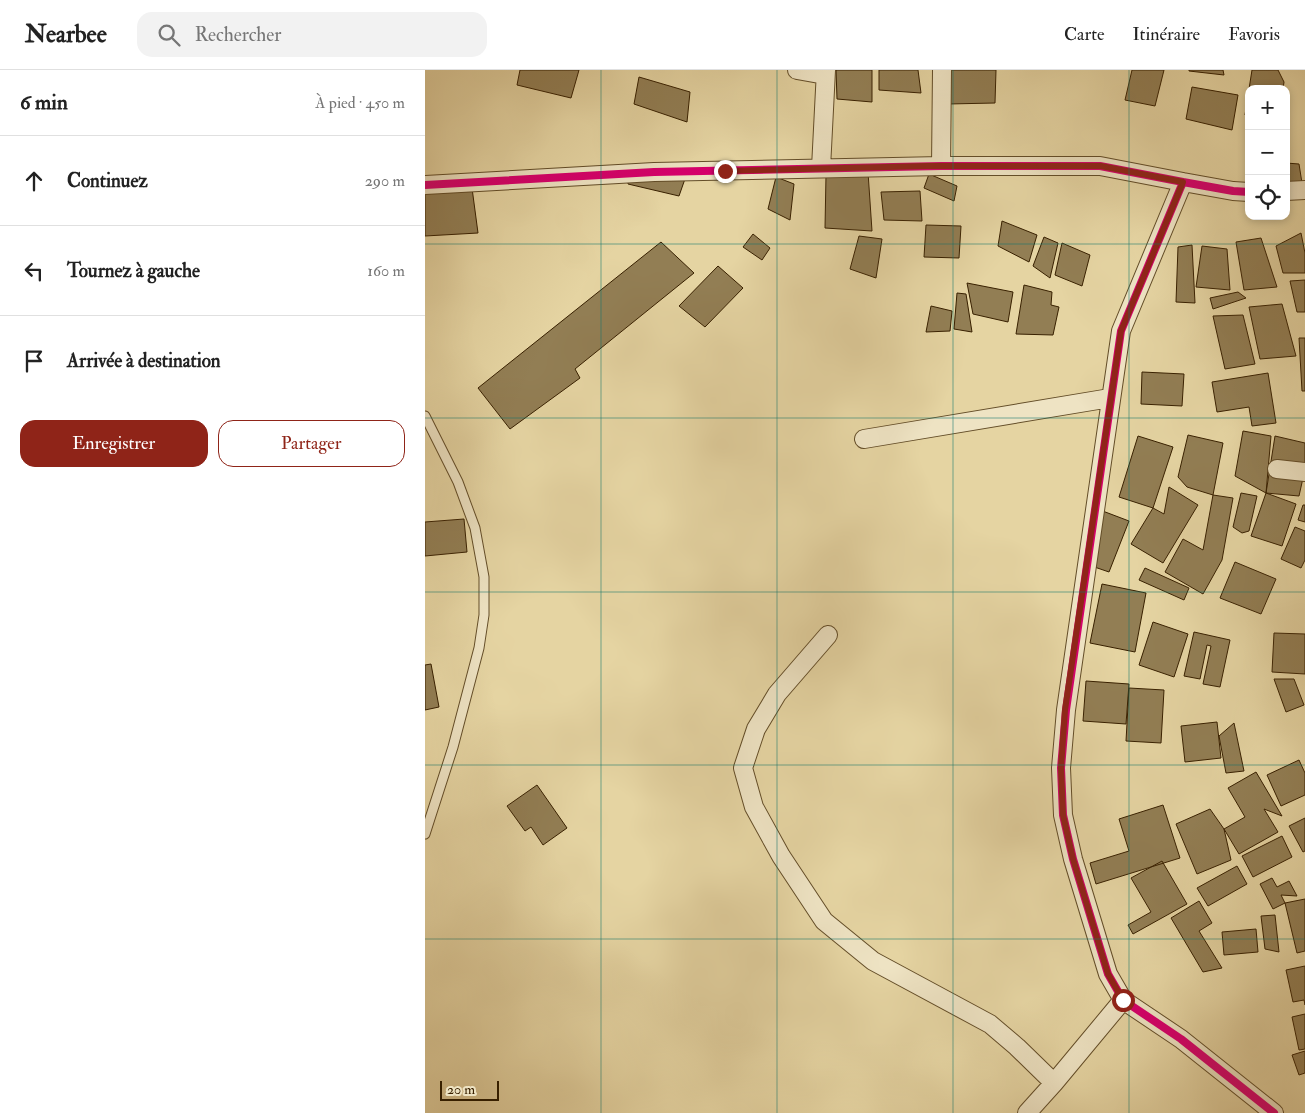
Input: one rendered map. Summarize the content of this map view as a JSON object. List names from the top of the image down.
{
  "scale_bar": "20 m",
  "page": {
    "header": "Nearbee",
    "search": "Rechercher",
    "nav": ["Carte", "Itinéraire", "Favoris"],
    "heading": ["6 min", "À pied · 450 m"],
    "map_buttons": ["+", "−"],
    "list": [
      ["Continuez", "290 m"],
      ["Tournez à gauche", "160 m"],
      "Arrivée à destination"
    ],
    "buttons": ["Enregistrer", "Partager"],
    "scale": "20 m"
  }
}
